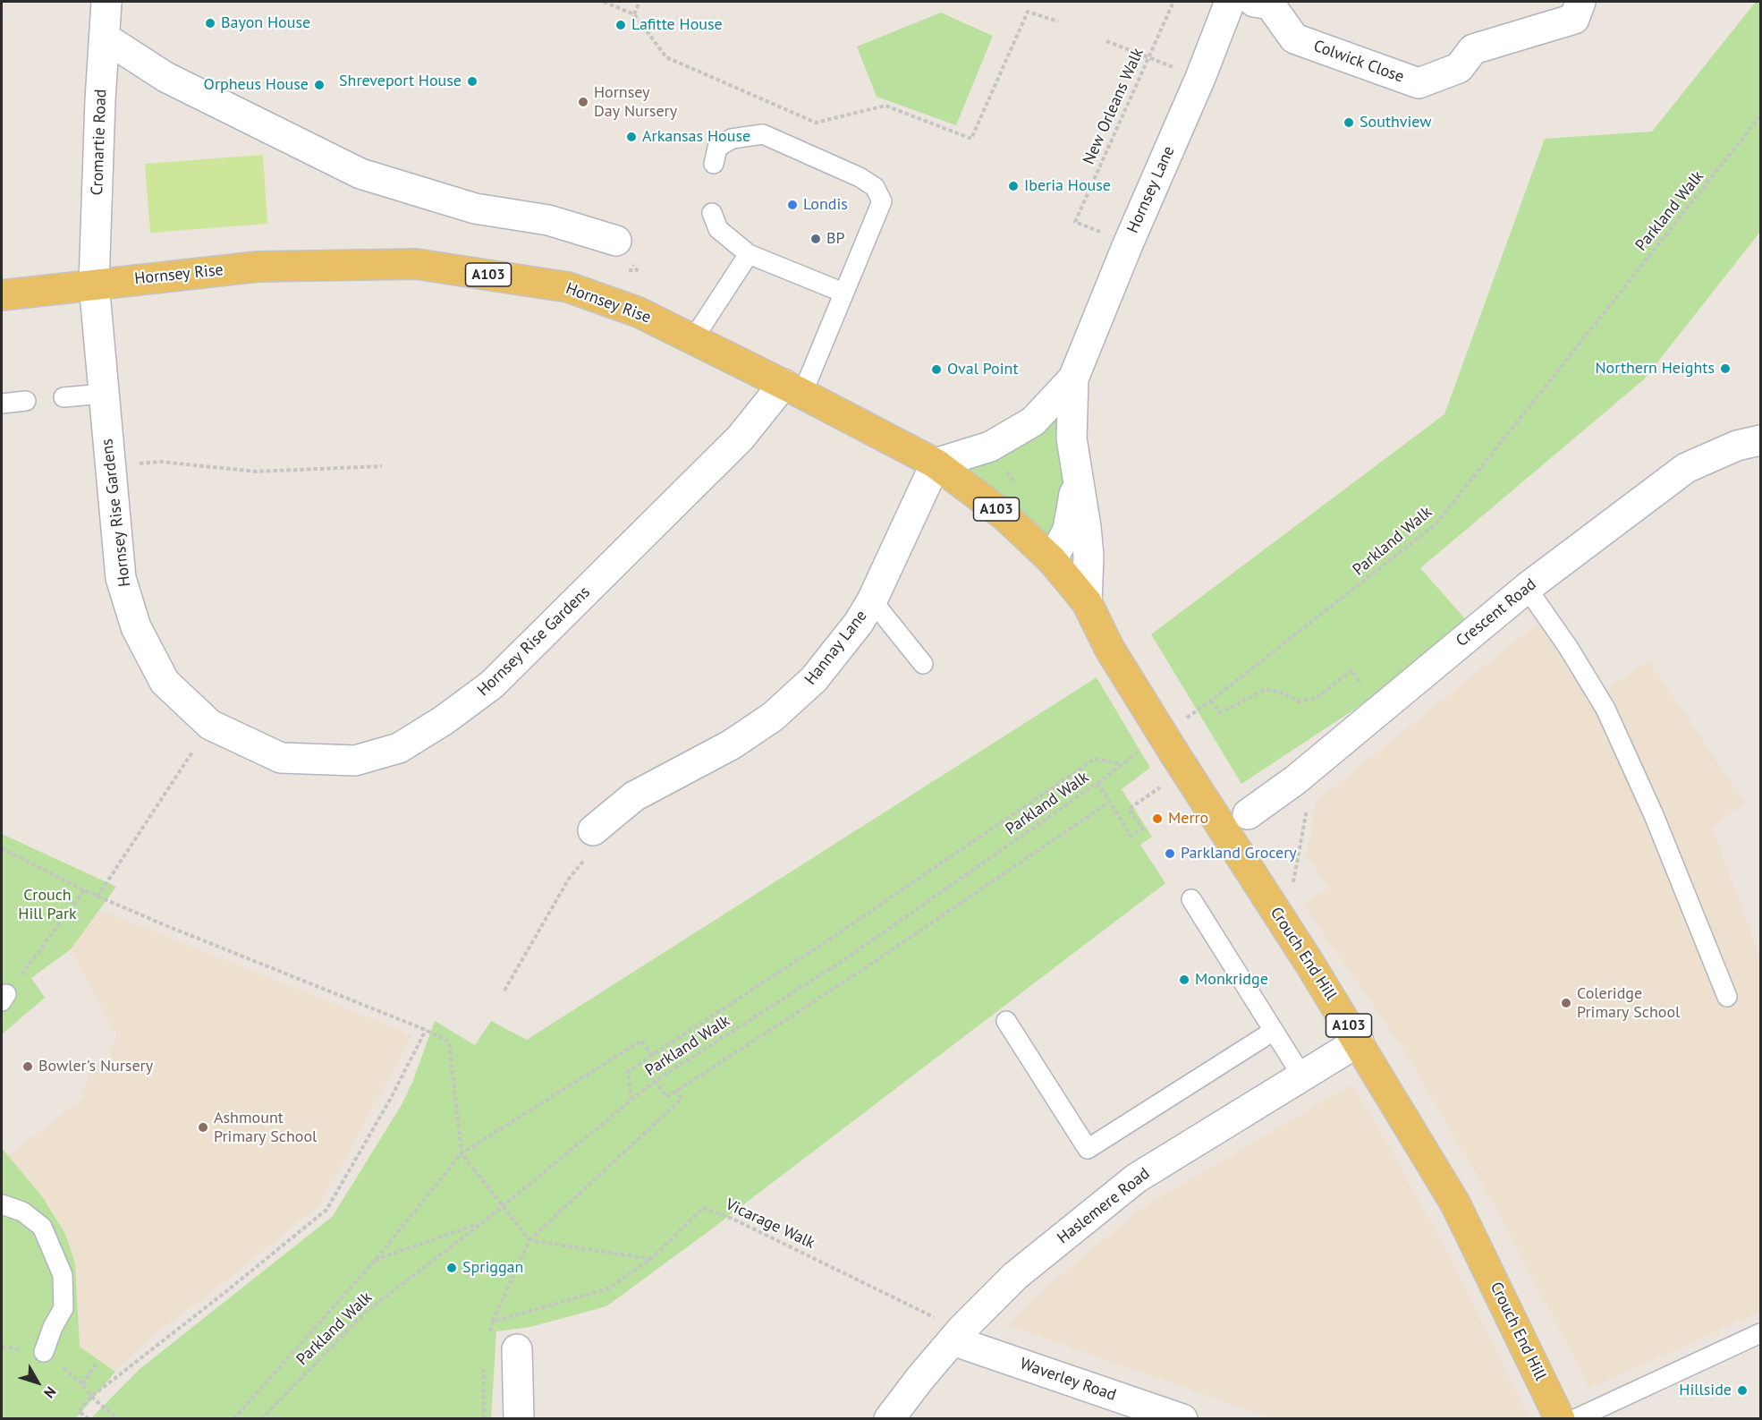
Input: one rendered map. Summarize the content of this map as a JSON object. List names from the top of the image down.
{
  "streets": {
    "main road": ["Hornsey Rise", "A103", "Crouch End Hill"],
    "street": [
      "Colwick Close",
      "Cromartie Road",
      "Hornsey Lane",
      "Hornsey Rise Gardens",
      "Crescent Road",
      "Hannay Lane",
      "Haslemere Road",
      "Waverley Road"
    ],
    "path": ["New Orleans Walk", "Parkland Walk", "Vicarage Walk"]
  },
  "crossings": [
    ["Cromartie Road", "Hornsey Rise"],
    ["Cromartie Road", "Hornsey Rise Gardens"],
    ["Hornsey Lane", "Hornsey Rise"],
    ["Hornsey Lane", "Hannay Lane"],
    ["Hornsey Lane", "Crouch End Hill"],
    ["Hornsey Rise", "Hornsey Rise Gardens"],
    ["Hornsey Rise", "Hannay Lane"],
    ["Hornsey Rise", "Crouch End Hill"],
    ["Crouch End Hill", "Haslemere Road"],
    ["Haslemere Road", "Vicarage Walk"],
    ["Haslemere Road", "Waverley Road"],
    ["Vicarage Walk", "Waverley Road"]
  ],
  "parks": ["Crouch Hill Park"],
  "places": [
    "Bayon House",
    "Lafitte House",
    "Shreveport House",
    "Orpheus House",
    "Hornsey Day Nursery",
    "Southview",
    "Arkansas House",
    "Iberia House",
    "Londis",
    "BP",
    "Northern Heights",
    "Oval Point",
    "Merro",
    "Parkland Grocery",
    "Monkridge",
    "Coleridge Primary School",
    "Bowler's Nursery",
    "Ashmount Primary School",
    "Spriggan",
    "Hillside"
  ],
  "north": "bottom right"
}
